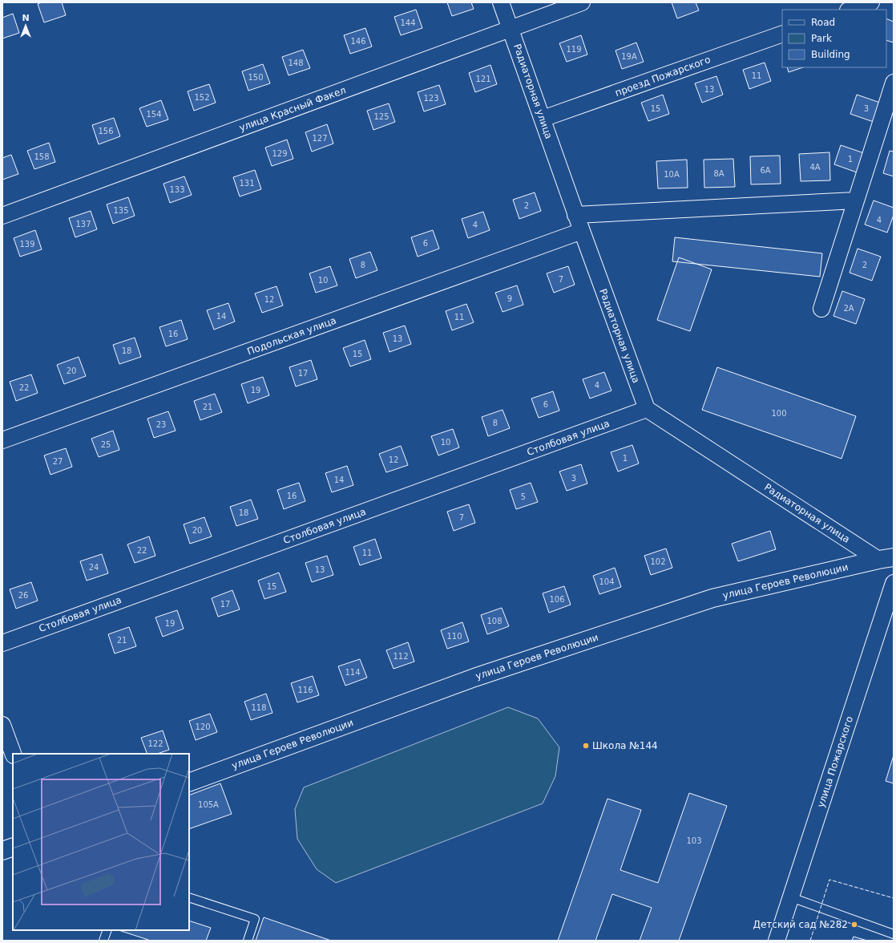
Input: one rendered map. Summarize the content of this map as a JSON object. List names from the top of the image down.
{
  "streets": {
    "street": [
      "проезд Пожарского",
      "Радиаторная улица",
      "улица Красный Факел",
      "Подольская улица",
      "Столбовая улица",
      "улица Героев Революции",
      "улица Пожарского"
    ]
  },
  "crossings": [
    ["проезд Пожарского", "Радиаторная улица"],
    ["Радиаторная улица", "улица Красный Факел"],
    ["Радиаторная улица", "Подольская улица"],
    ["Радиаторная улица", "Столбовая улица"],
    ["Радиаторная улица", "улица Героев Революции"]
  ],
  "places": ["Школа №144", "Детский сад №282"],
  "house_numbers": [
    "144",
    "146",
    "119",
    "19А",
    "148",
    "11",
    "150",
    "121",
    "13",
    "152",
    "123",
    "15",
    "3",
    "154",
    "125",
    "156",
    "127",
    "129",
    "158",
    "1",
    "4А",
    "6А",
    "8А",
    "10А",
    "131",
    "133",
    "2",
    "135",
    "4",
    "137",
    "4",
    "6",
    "139",
    "8",
    "2",
    "7",
    "10",
    "9",
    "12",
    "2А",
    "14",
    "11",
    "16",
    "13",
    "18",
    "15",
    "20",
    "17",
    "4",
    "22",
    "19",
    "6",
    "21",
    "100",
    "8",
    "23",
    "10",
    "25",
    "1",
    "12",
    "27",
    "3",
    "14",
    "16",
    "5",
    "18",
    "7",
    "20",
    "22",
    "11",
    "102",
    "24",
    "13",
    "104",
    "15",
    "26",
    "106",
    "17",
    "108",
    "19",
    "110",
    "21",
    "112",
    "114",
    "116",
    "118",
    "120",
    "122",
    "105А",
    "103"
  ],
  "legend": ["Road", "Park", "Building"],
  "north": "top"
}
